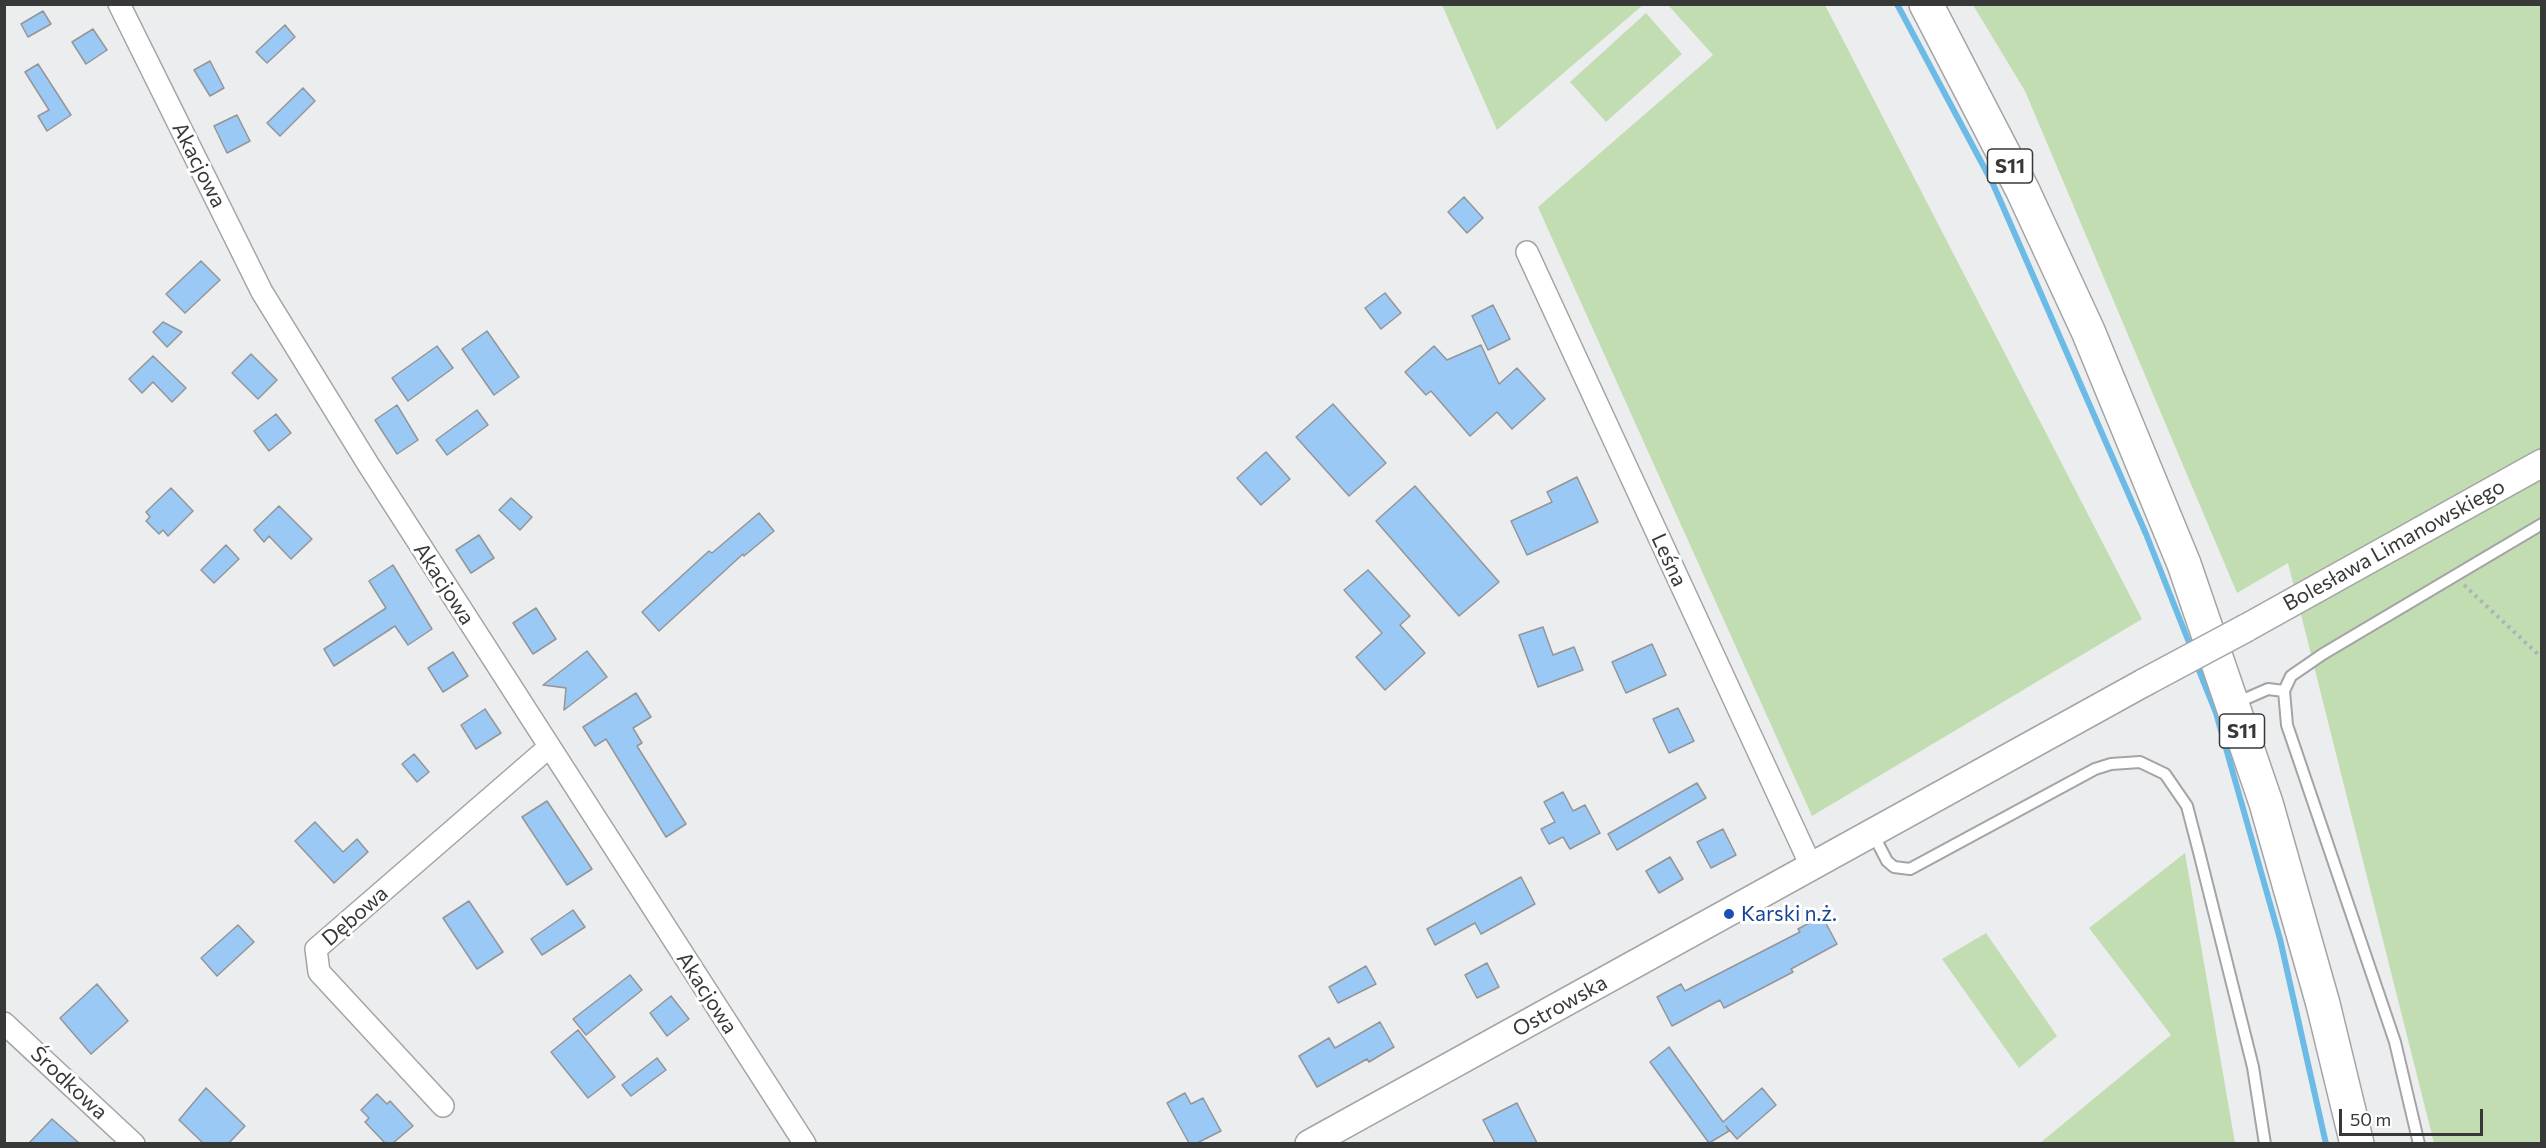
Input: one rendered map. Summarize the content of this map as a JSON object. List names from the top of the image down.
{
  "streets": {
    "highway": ["S11"],
    "street": [
      "Akacjowa",
      "Bolesława Limanowskiego",
      "Leśna",
      "Dębowa",
      "Ostrowska",
      "Środkowa"
    ]
  },
  "crossings": [
    ["Akacjowa", "Dębowa"],
    ["Bolesława Limanowskiego", "Ostrowska"],
    ["Leśna", "Ostrowska"]
  ],
  "places": ["Karski n.ż."],
  "scale_bar": "50 m"
}
